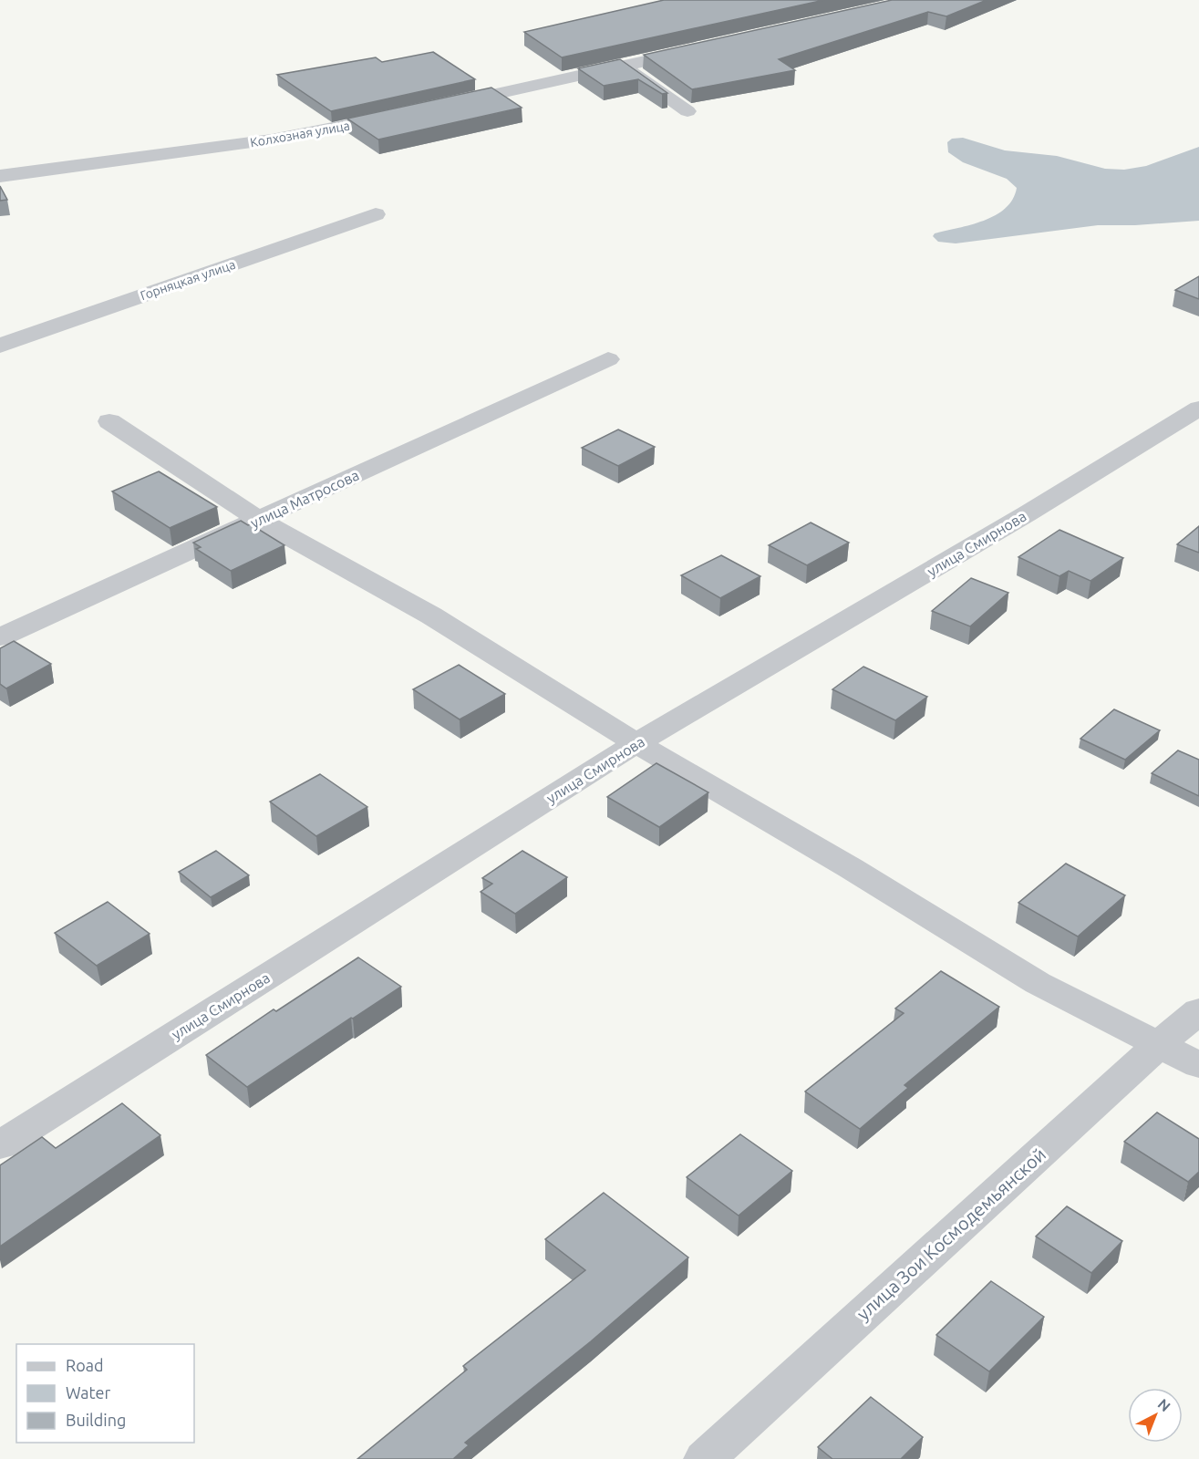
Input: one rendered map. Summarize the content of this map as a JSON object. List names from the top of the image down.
{
  "streets": {
    "street": [
      "Колхозная улица",
      "Горняцкая улица",
      "улица Матросова",
      "улица Смирнова",
      "улица Зои Космодемьянской"
    ]
  },
  "legend": ["Road", "Water", "Building"],
  "north": "top right"
}
